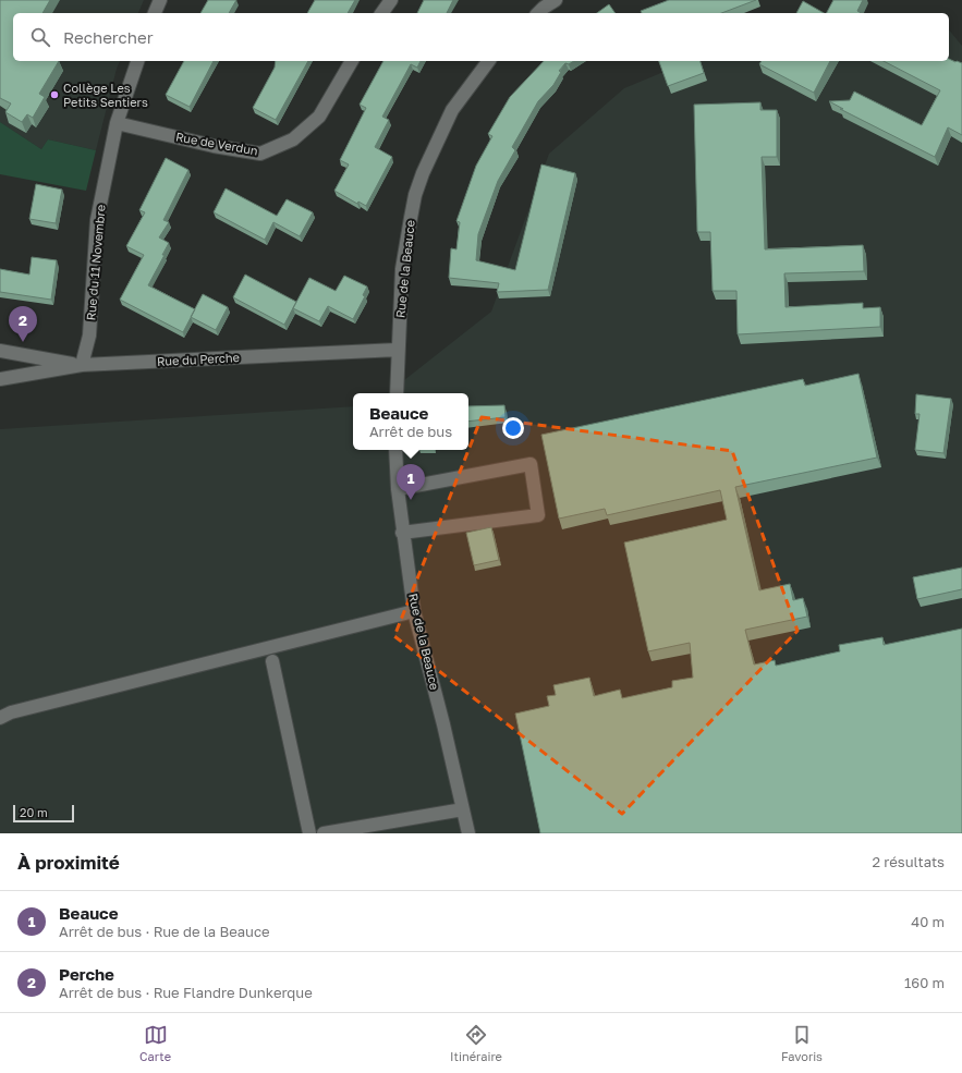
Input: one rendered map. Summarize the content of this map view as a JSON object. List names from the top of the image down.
{
  "streets": {
    "street": [
      "Rue de Verdun",
      "Rue du 11 Novembre",
      "Rue de la Beauce",
      "Rue du Perche"
    ]
  },
  "crossings": [
    ["Rue de Verdun", "Rue du 11 Novembre"],
    ["Rue du 11 Novembre", "Rue du Perche"],
    ["Rue de la Beauce", "Rue du Perche"]
  ],
  "places": ["Collège Les Petits Sentiers"],
  "scale_bar": "20 m",
  "page": {
    "search": "Rechercher",
    "pins": ["2", "1"],
    "popup": ["Beauce", "Arrêt de bus"],
    "scale": "20 m",
    "heading": ["À proximité", "2 résultats"],
    "list": [
      {
        "mark": "1",
        "name": "Beauce",
        "note": "Arrêt de bus · Rue de la Beauce",
        "value": "40 m"
      },
      {
        "mark": "2",
        "name": "Perche",
        "note": "Arrêt de bus · Rue Flandre Dunkerque",
        "value": "160 m"
      }
    ],
    "nav": ["Carte", "Itinéraire", "Favoris"]
  }
}
